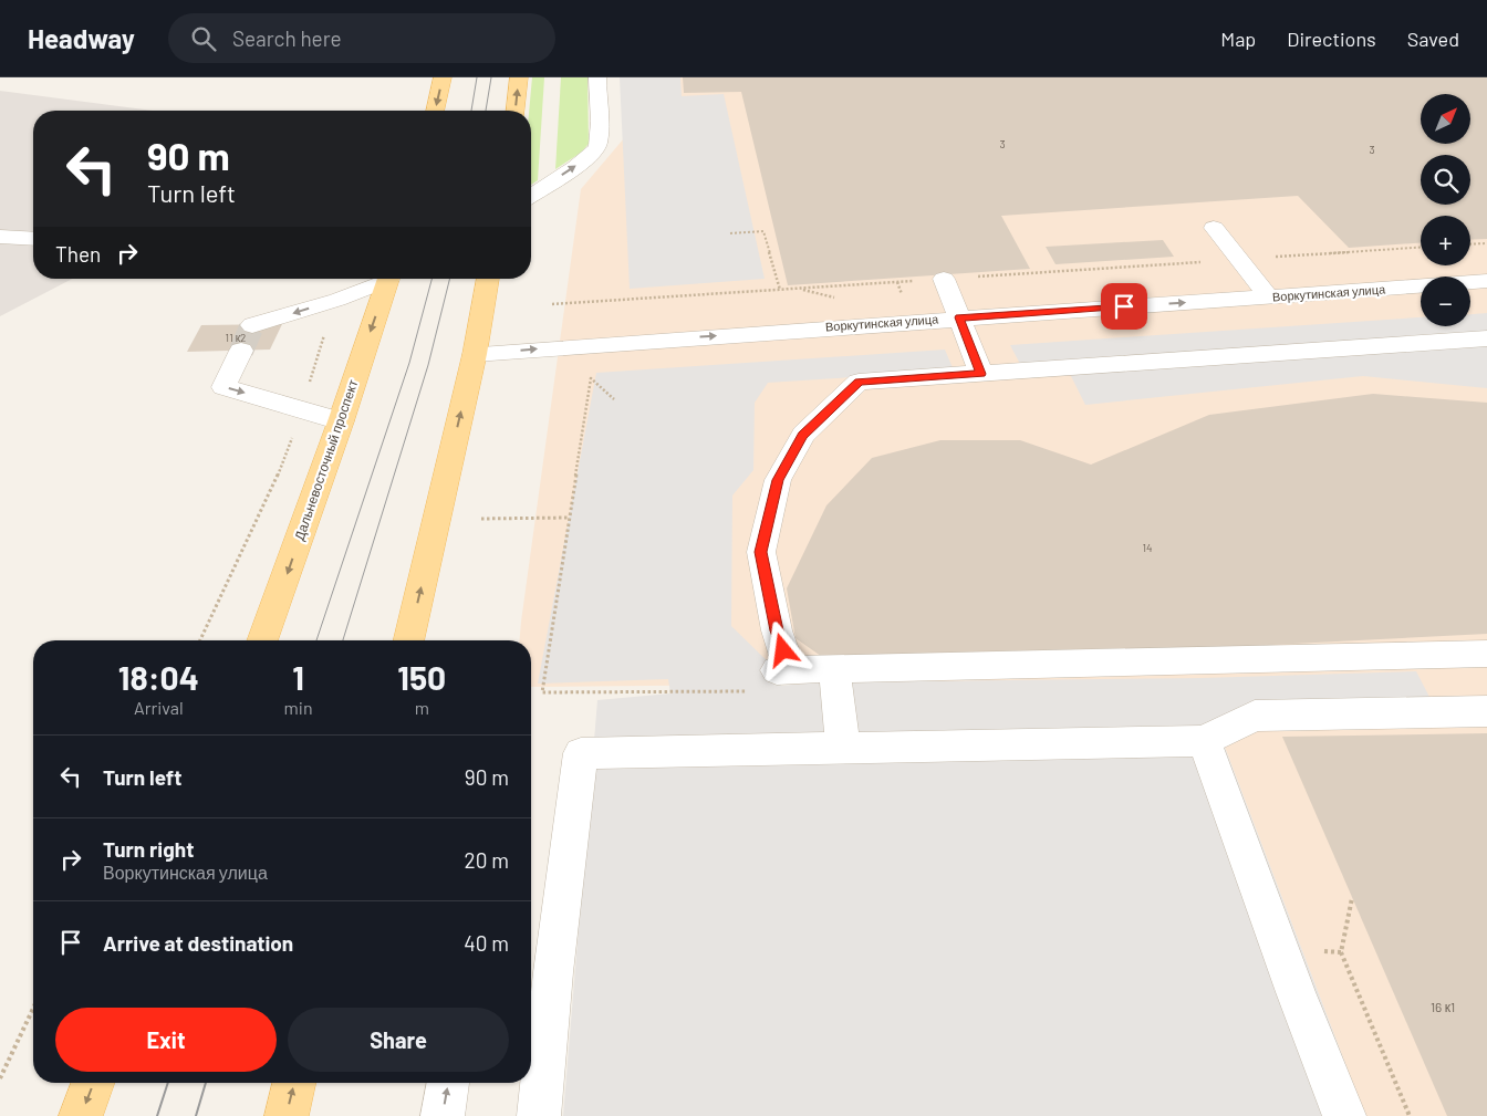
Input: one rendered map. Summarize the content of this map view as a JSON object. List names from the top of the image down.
{
  "streets": {
    "main road": ["Дальневосточный проспект"],
    "street": ["Воркутинская улица"]
  },
  "house_numbers": [
    "3",
    "3",
    "11 к2",
    "14",
    "16 к1"
  ],
  "north": "top right",
  "page": {
    "header": "Headway",
    "search": "Search here",
    "nav": ["Map", "Directions", "Saved"],
    "map_buttons": ["+", "−"],
    "turn": ["90 m", "Turn left"],
    "then": "Then",
    "eta": [
      "18:04",
      "Arrival",
      "1",
      "min",
      "150",
      "m"
    ],
    "list": [
      {
        "name": "Turn left",
        "value": "90 m"
      },
      {
        "name": "Turn right",
        "note": "Воркутинская улица",
        "value": "20 m"
      },
      {
        "name": "Arrive at destination",
        "value": "40 m"
      }
    ],
    "buttons": ["Exit", "Share"]
  }
}
